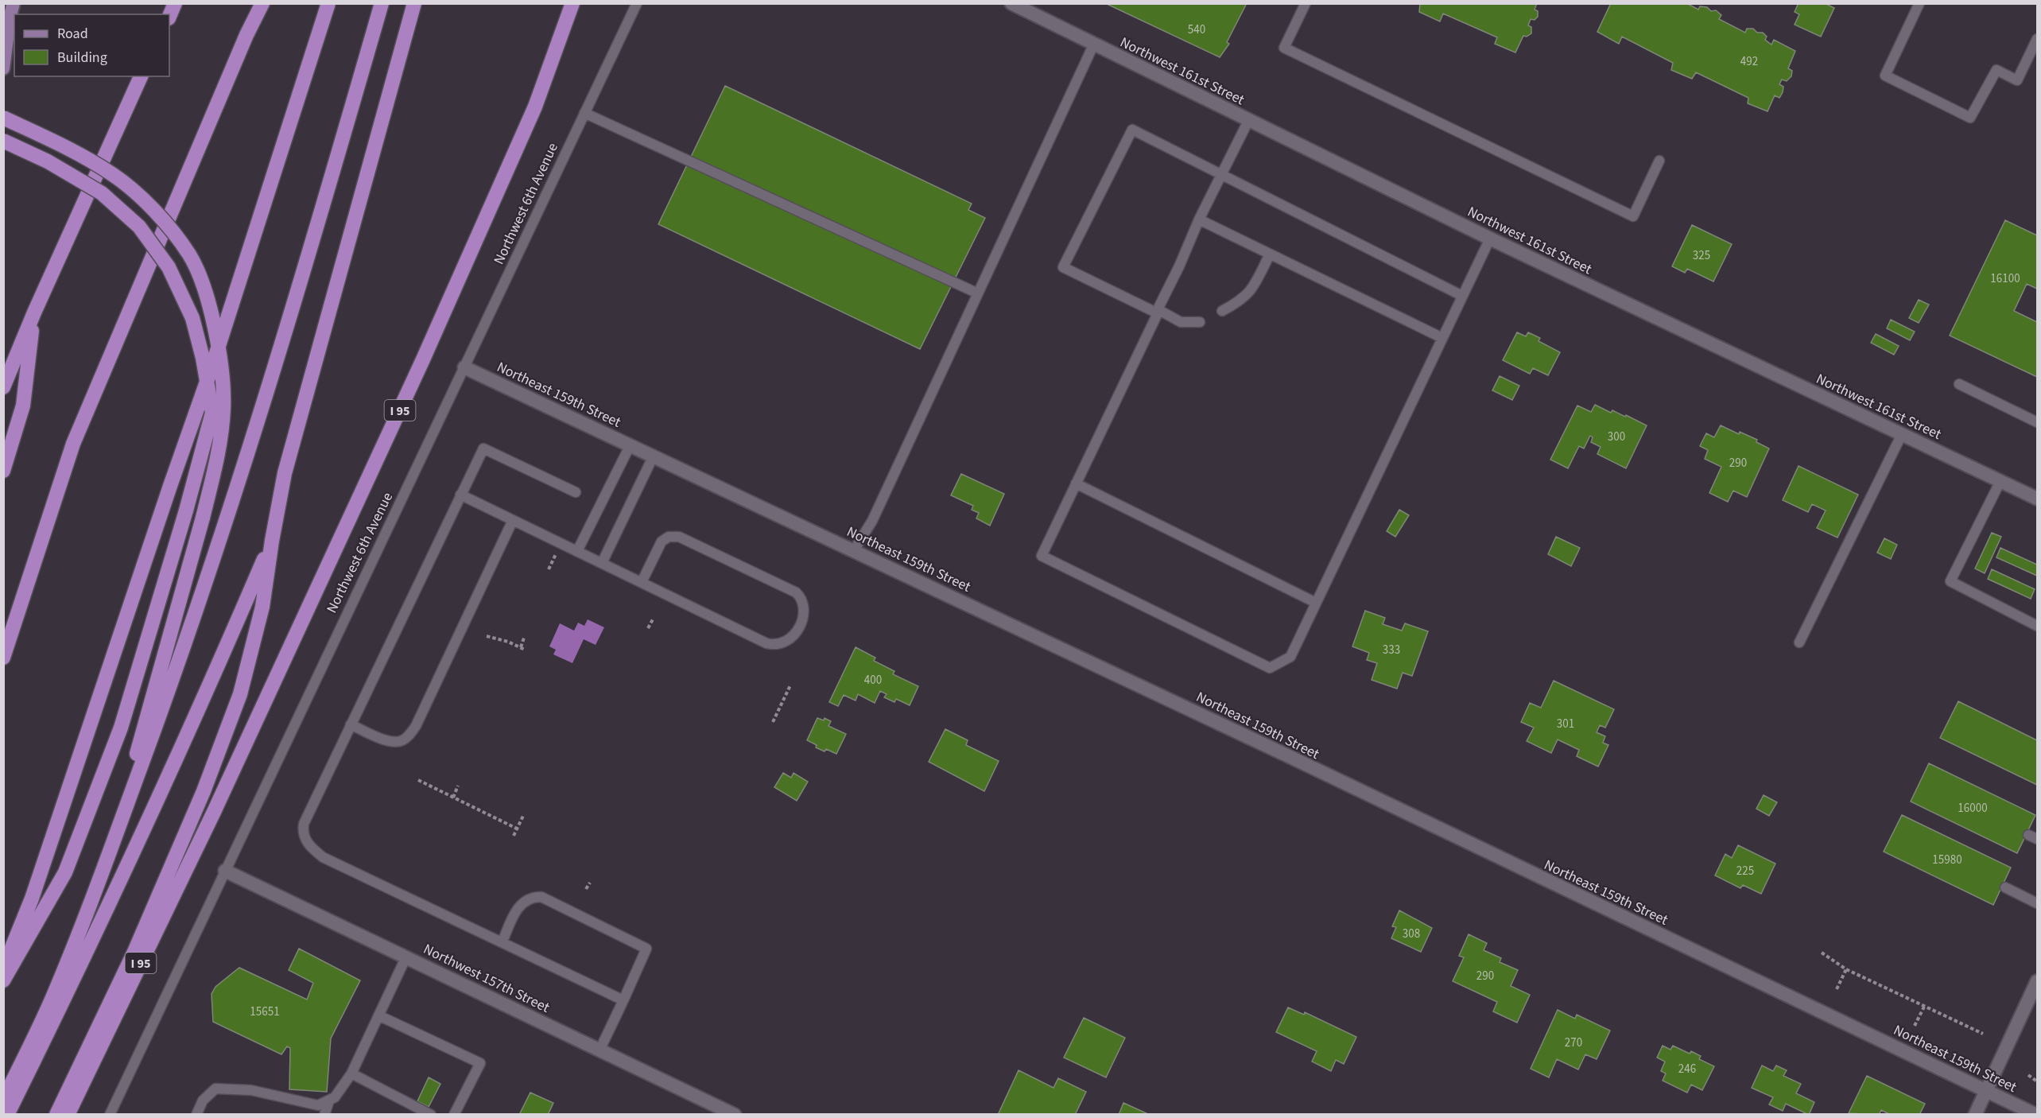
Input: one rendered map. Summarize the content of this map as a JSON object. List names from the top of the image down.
{
  "streets": {
    "highway": ["I 95"],
    "street": ["Northwest 161st Street", "Northeast 159th Street", "Northwest 157th Street"],
    "lane": ["Northwest 6th Avenue"]
  },
  "crossings": [
    ["Northwest 6th Avenue", "Northeast 159th Street"],
    ["Northwest 6th Avenue", "Northwest 157th Street"]
  ],
  "house_numbers": [
    "540",
    "492",
    "325",
    "16100",
    "300",
    "290",
    "333",
    "400",
    "301",
    "16000",
    "15980",
    "225",
    "308",
    "290",
    "15651",
    "270",
    "246"
  ],
  "legend": ["Road", "Building"]
}
